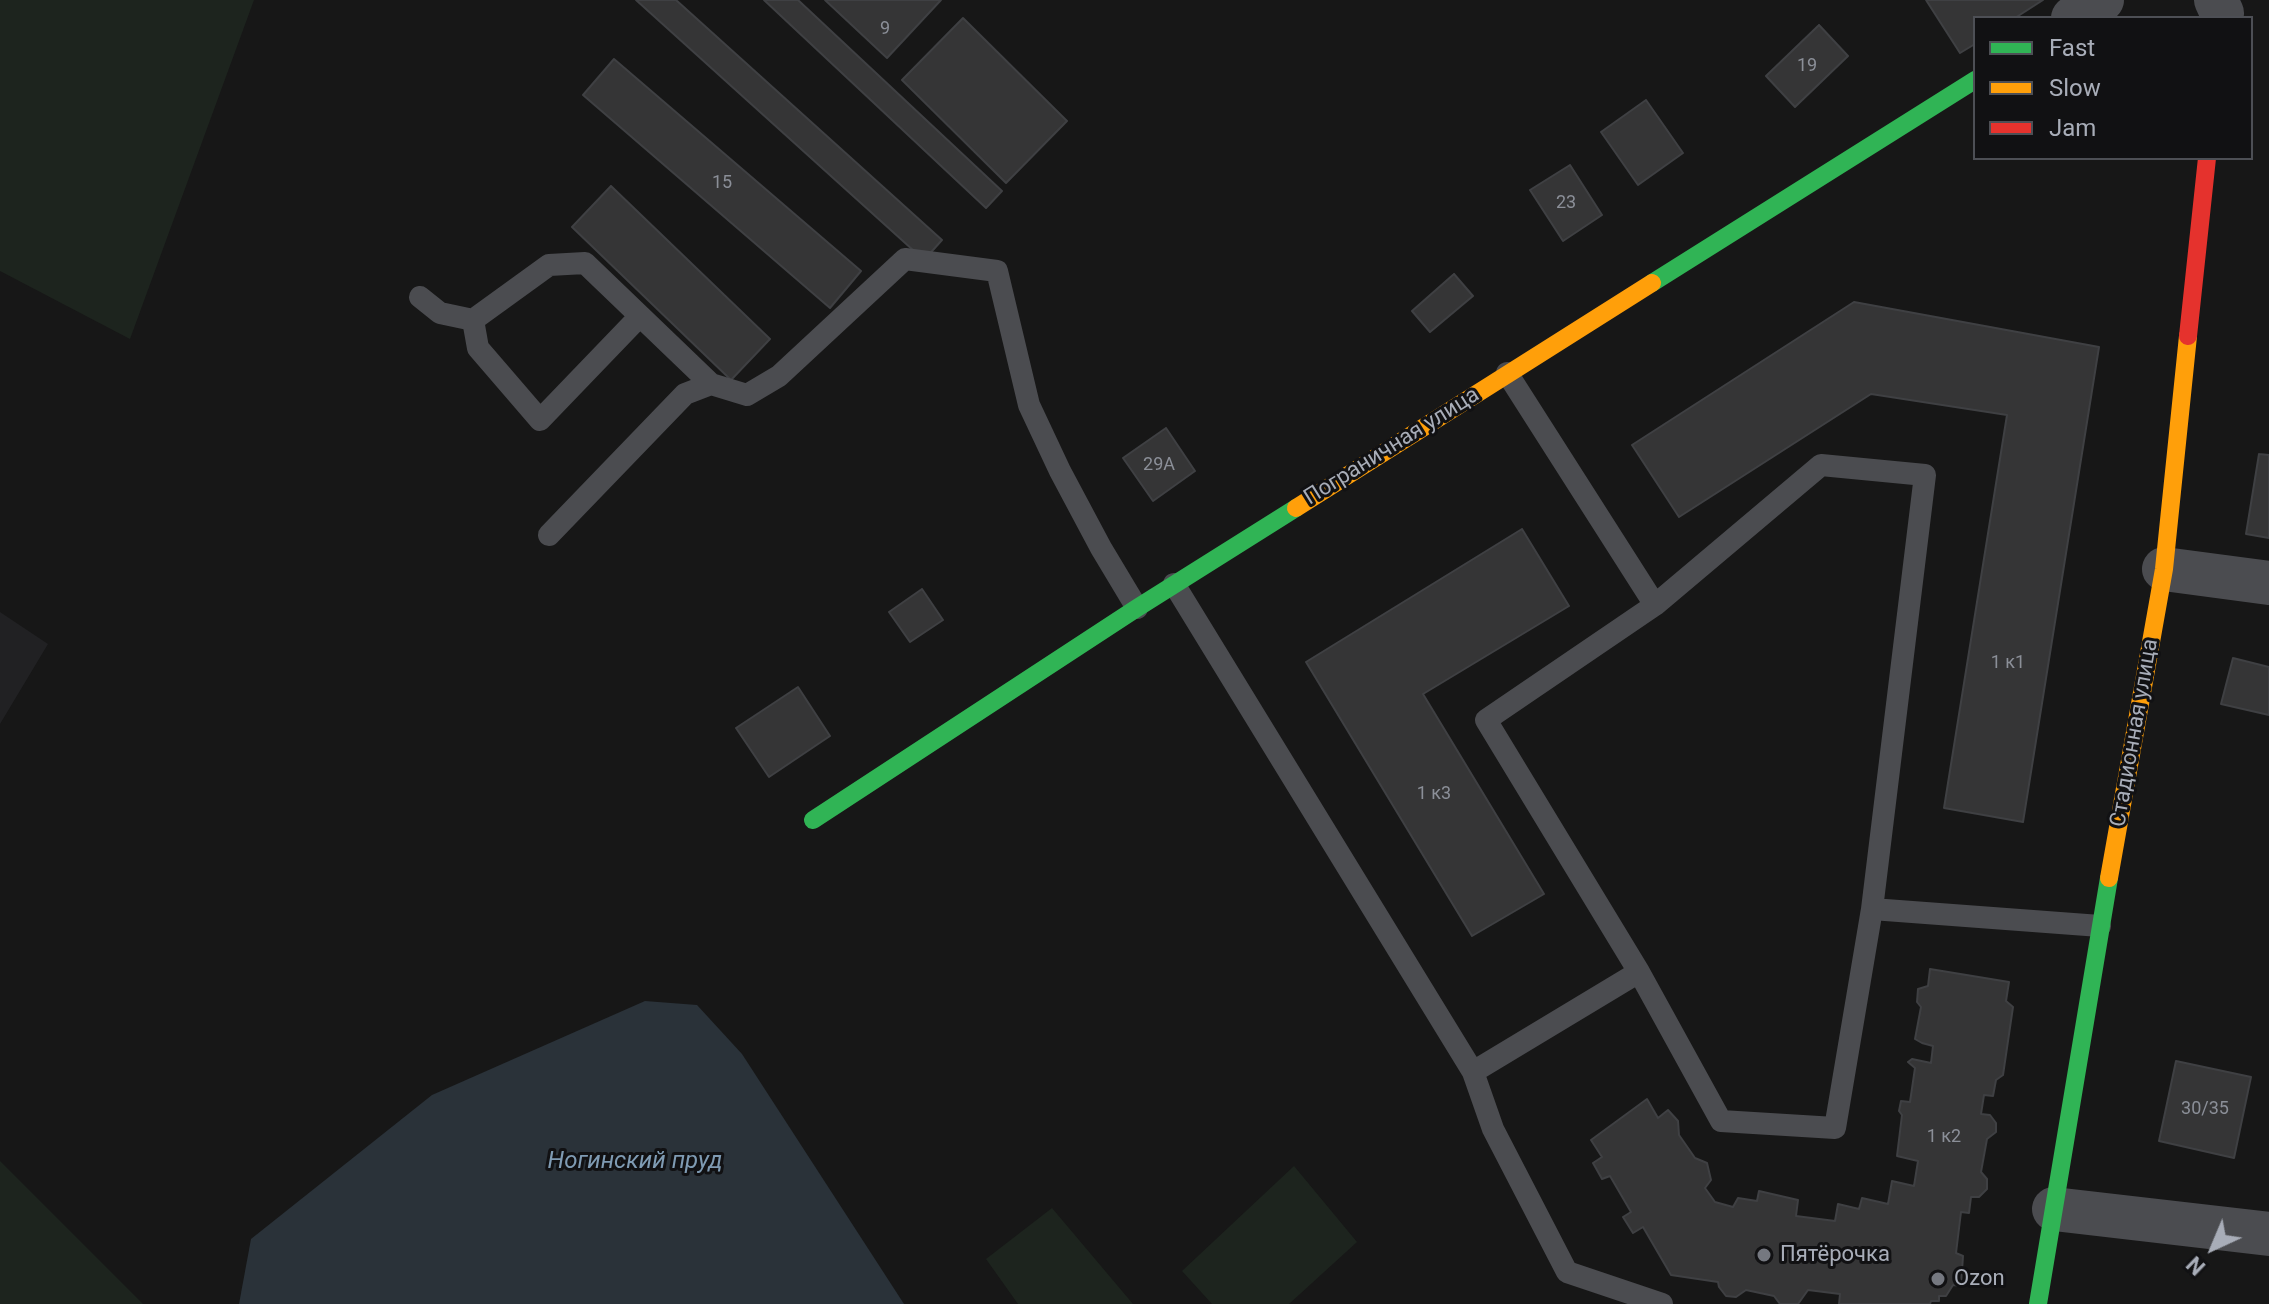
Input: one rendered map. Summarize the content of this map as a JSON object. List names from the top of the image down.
{
  "streets": {
    "street": ["Пограничная улица", "Стадионная улица"]
  },
  "water": ["Ногинский пруд"],
  "places": ["Пятёрочка", "Ozon"],
  "house_numbers": [
    "9",
    "19",
    "15",
    "23",
    "29А",
    "1 к1",
    "1 к3",
    "30/35",
    "1 к2"
  ],
  "legend": ["Fast", "Slow", "Jam"],
  "north": "bottom left"
}
